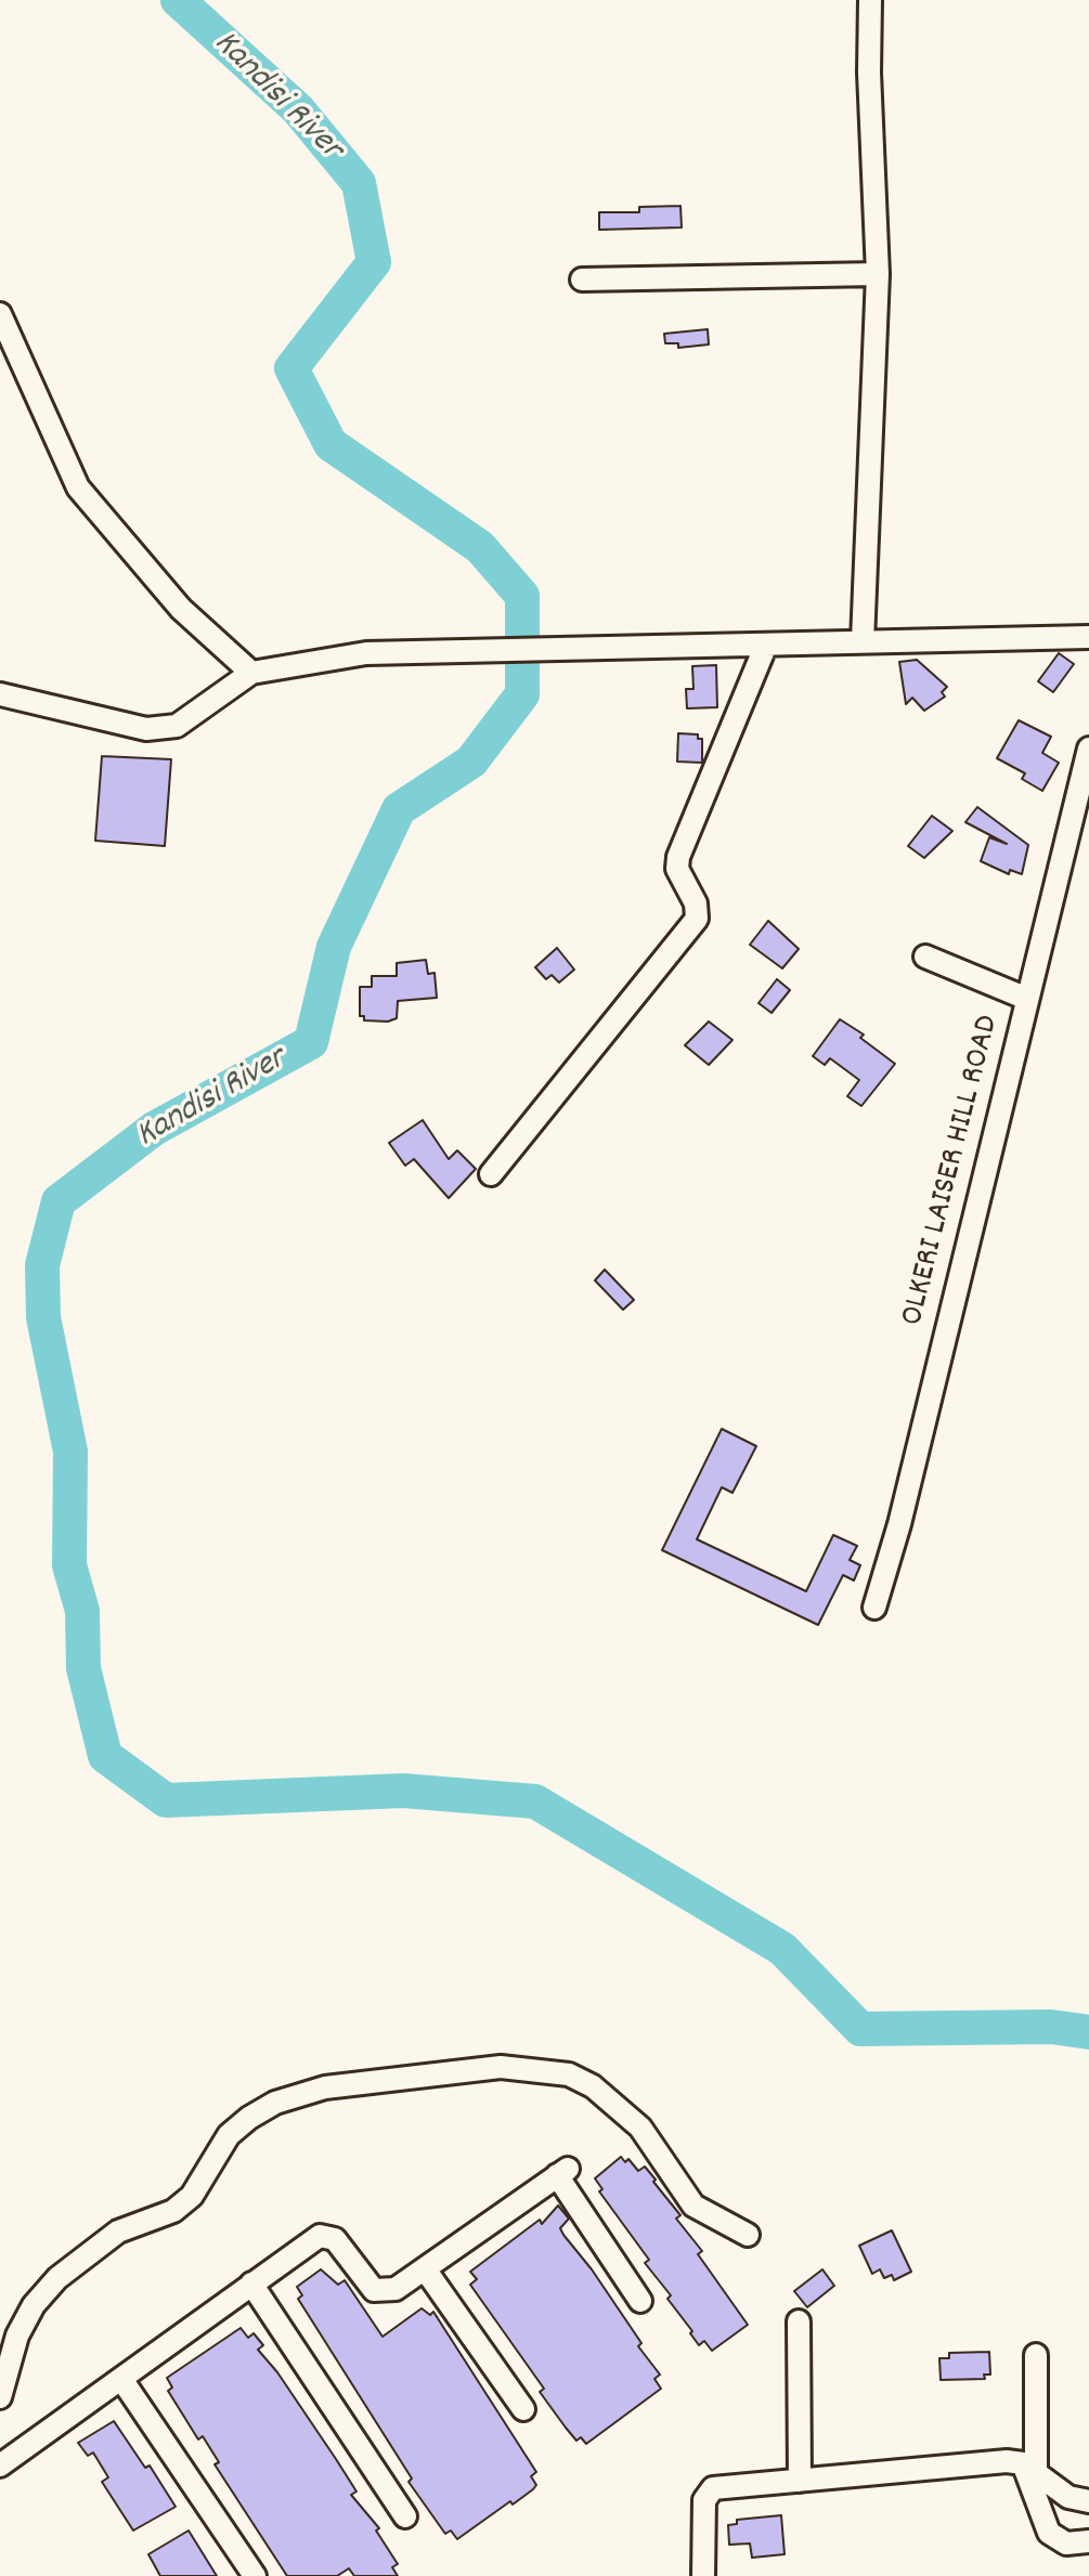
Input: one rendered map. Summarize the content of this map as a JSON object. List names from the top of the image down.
{
  "streets": {
    "street": ["OLKERI LAISER HILL ROAD"]
  },
  "water": ["Kandisi River"]
}
